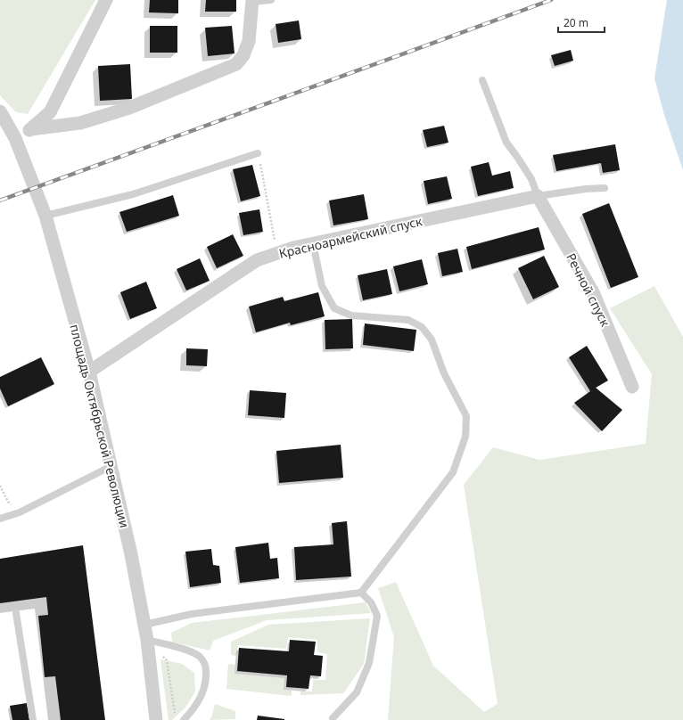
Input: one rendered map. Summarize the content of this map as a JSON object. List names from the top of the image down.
{
  "streets": {
    "street": ["Красноармейский спуск", "Речной спуск", "площадь Октябрьской Революции"]
  },
  "crossings": [
    ["Красноармейский спуск", "Речной спуск"],
    ["Красноармейский спуск", "площадь Октябрьской Революции"]
  ],
  "scale_bar": "20 m"
}
